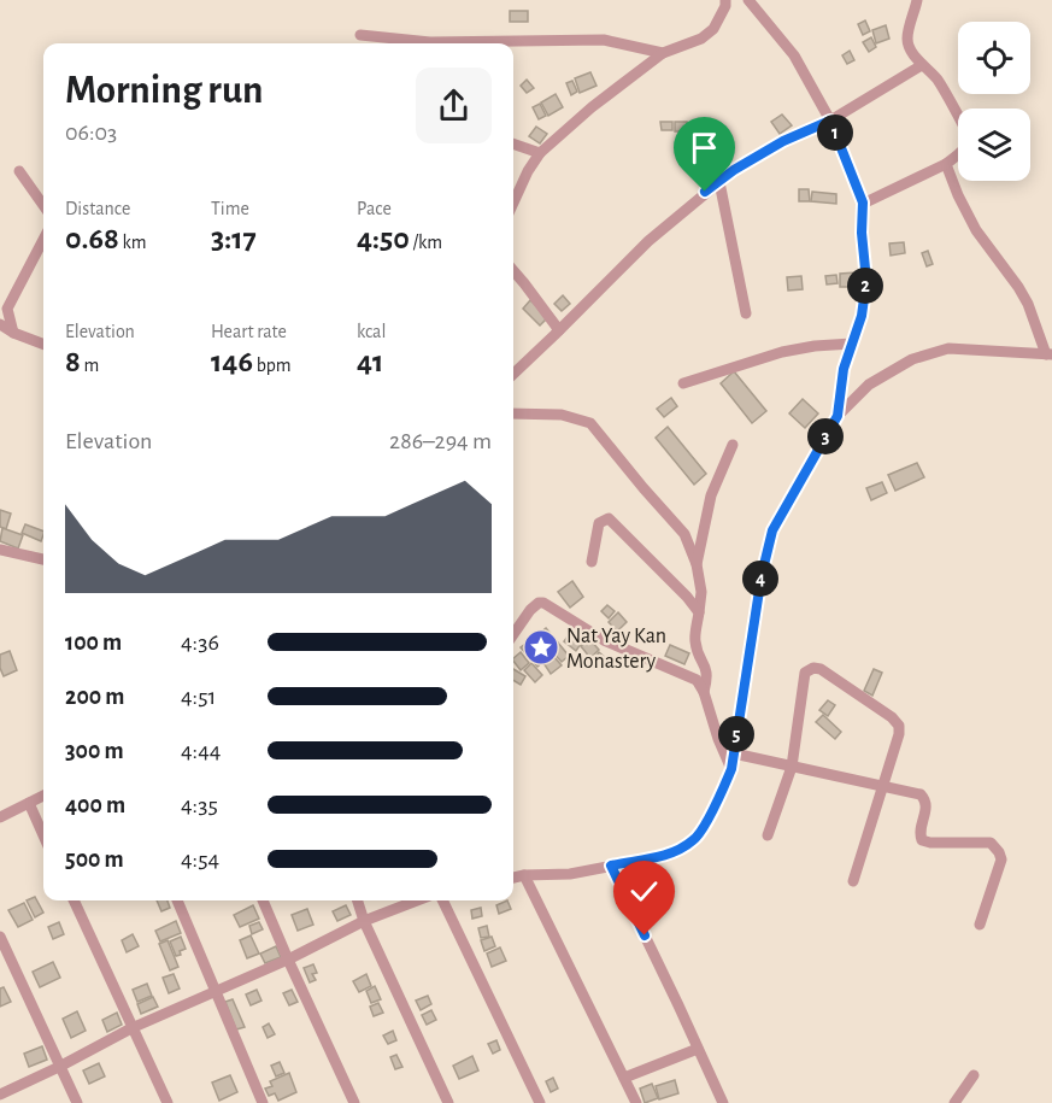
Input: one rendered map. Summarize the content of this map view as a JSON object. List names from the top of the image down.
{
  "places": {
    "place": ["Nat Yay Kan Monastery"]
  },
  "page": {
    "heading": ["Morning run", "06:03"],
    "pins": [
      "1",
      "2",
      "3",
      "4",
      "5"
    ],
    "stats": [
      ["Distance", "0.68 km"],
      ["Time", "3:17"],
      ["Pace", "4:50 /km"],
      ["Elevation", "8 m"],
      ["Heart rate", "146 bpm"],
      ["kcal", "41"]
    ],
    "chart": ["Elevation", "286–294 m"],
    "list": [
      {
        "name": "100 m",
        "note": "4:36"
      },
      {
        "name": "200 m",
        "note": "4:51"
      },
      {
        "name": "300 m",
        "note": "4:44"
      },
      {
        "name": "400 m",
        "note": "4:35"
      },
      {
        "name": "500 m",
        "note": "4:54"
      }
    ]
  }
}
